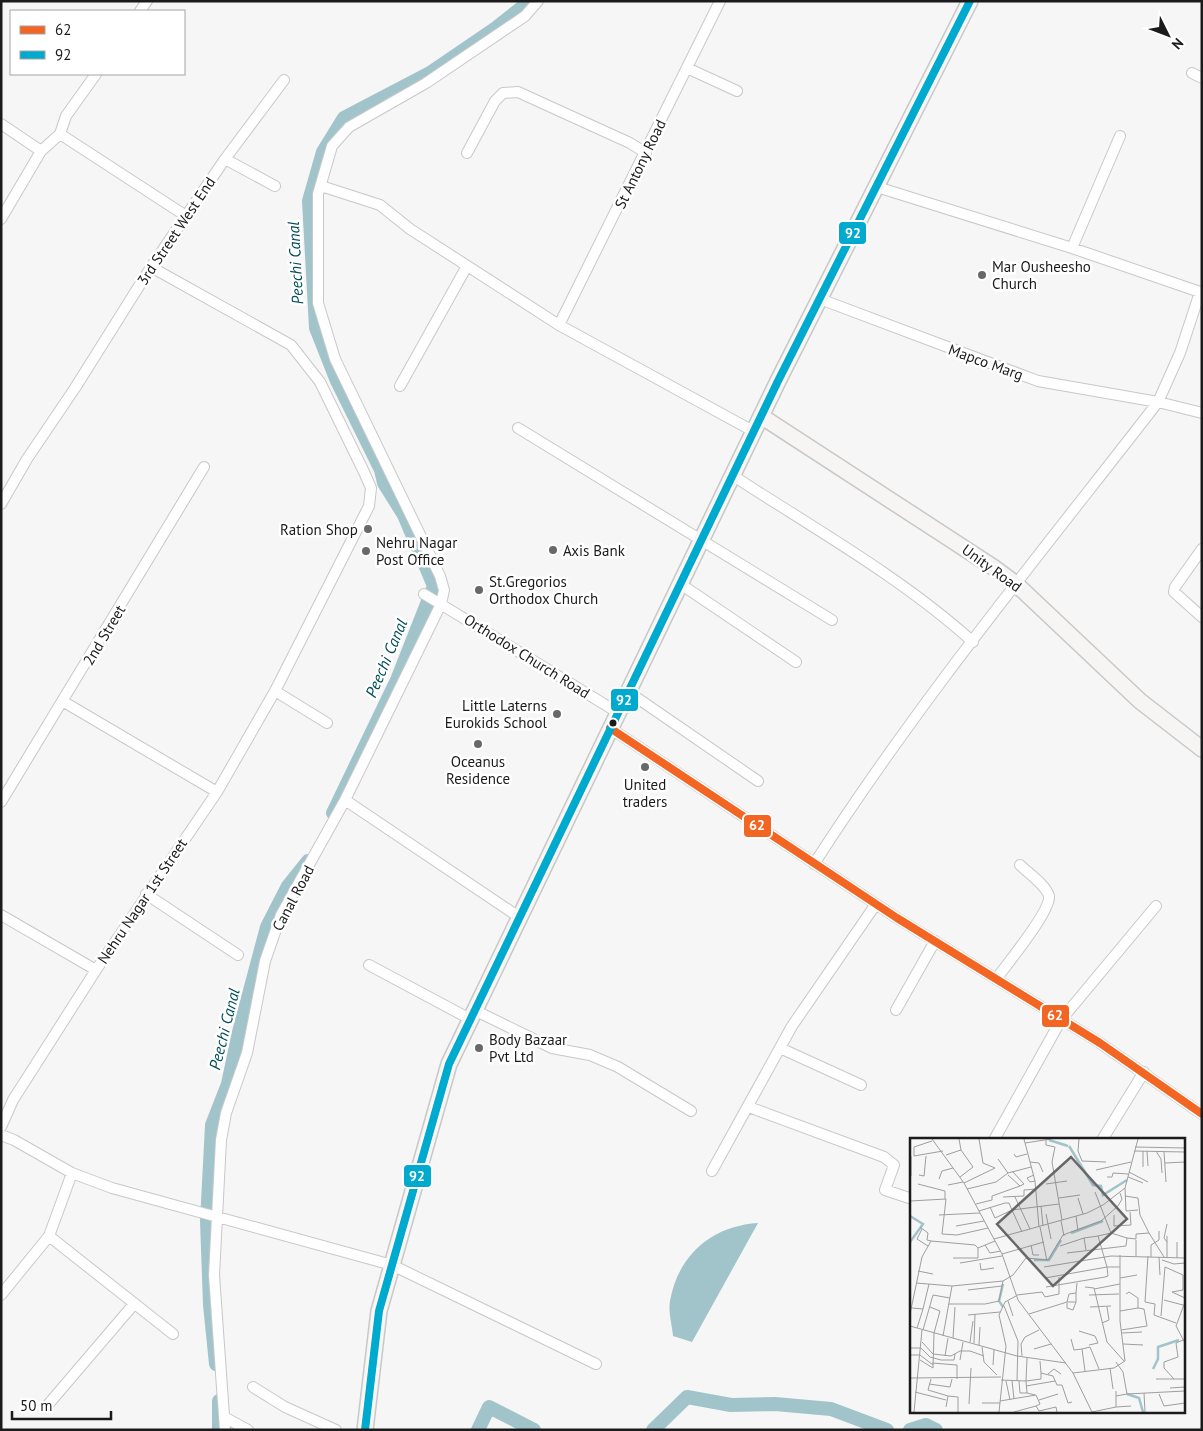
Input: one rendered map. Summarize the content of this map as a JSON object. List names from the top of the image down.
{
  "streets": {
    "street": [
      "St Antony Road",
      "3rd Street West End",
      "Mapco Marg",
      "Unity Road",
      "2nd Street",
      "Orthodox Church Road",
      "Canal Road",
      "Nehru Nagar 1st Street"
    ]
  },
  "crossings": [
    ["3rd Street West End", "Nehru Nagar 1st Street"],
    ["Orthodox Church Road", "Canal Road"]
  ],
  "water": ["Peechi Canal"],
  "places": [
    "Mar Ousheesho Church",
    "Ration Shop",
    "Axis Bank",
    "Nehru Nagar Post Office",
    "St.Gregorios Orthodox Church",
    "Little Laterns Eurokids School",
    "Oceanus Residence",
    "United traders",
    "Body Bazaar Pvt Ltd"
  ],
  "lines": ["transit line 92", "transit line 62"],
  "legend": ["62", "92"],
  "scale_bar": "50 m",
  "north": "bottom right"
}
